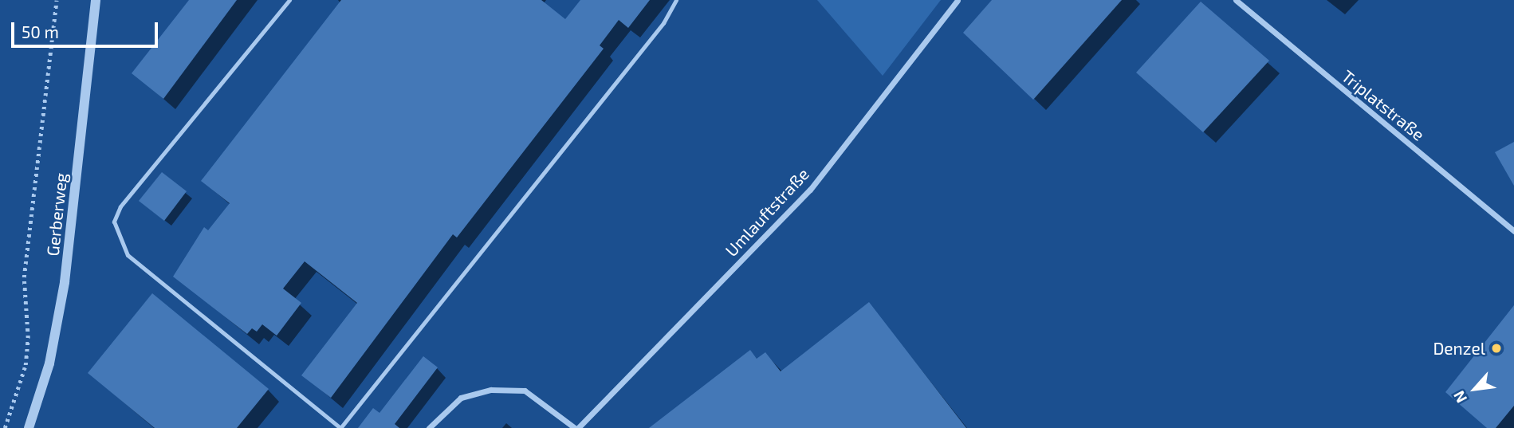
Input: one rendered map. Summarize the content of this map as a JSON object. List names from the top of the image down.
{
  "streets": {
    "street": ["Triplatstraße", "Umlauftstraße", "Gerberweg"]
  },
  "places": ["Denzel"],
  "scale_bar": "50 m",
  "north": "bottom left"
}
